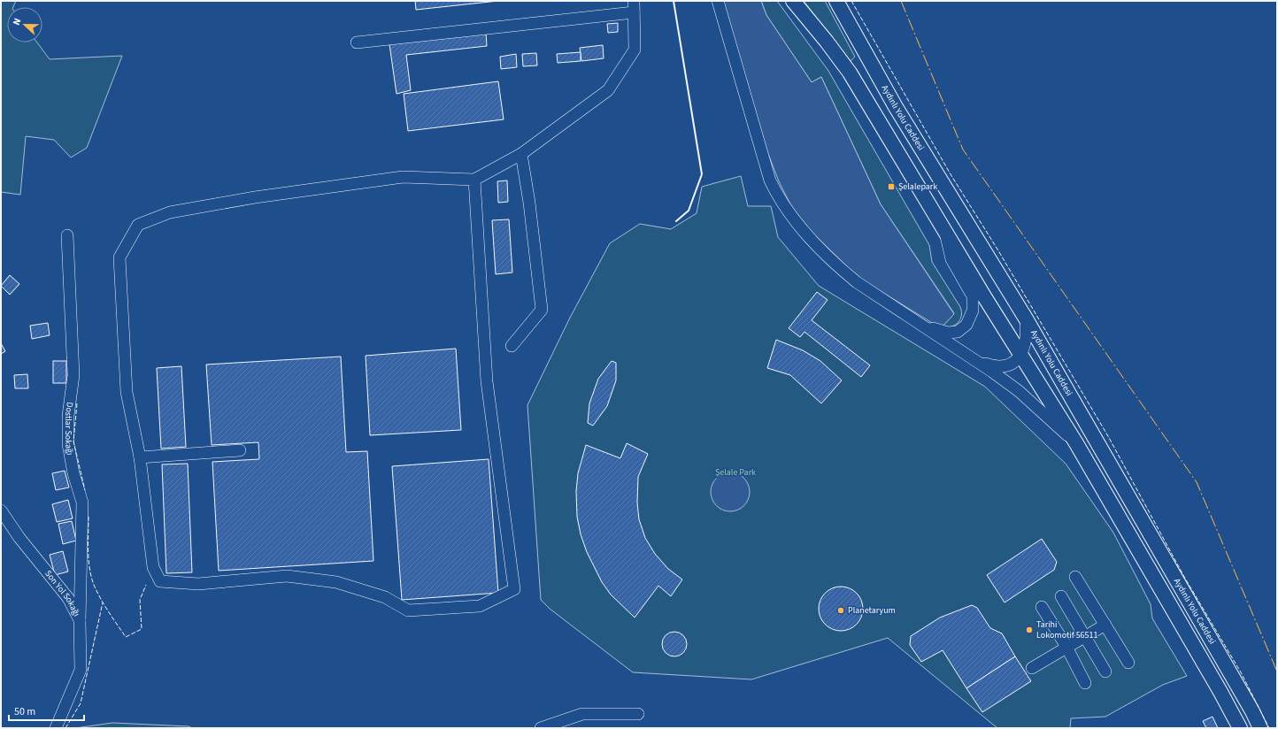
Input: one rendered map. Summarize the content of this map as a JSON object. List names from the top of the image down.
{
  "streets": {
    "main road": ["Aydınlı Yolu Caddesi"],
    "street": ["Dostlar Sokağı", "Son Yol Sokağı"]
  },
  "crossings": [
    ["Dostlar Sokağı", "Son Yol Sokağı"]
  ],
  "parks": ["Şelale Park"],
  "places": {
    "transit": ["Şelalepark"],
    "other": ["Planetaryum", "Tarihi Lokomotif 56511"]
  },
  "scale_bar": "50 m",
  "north": "left"
}
